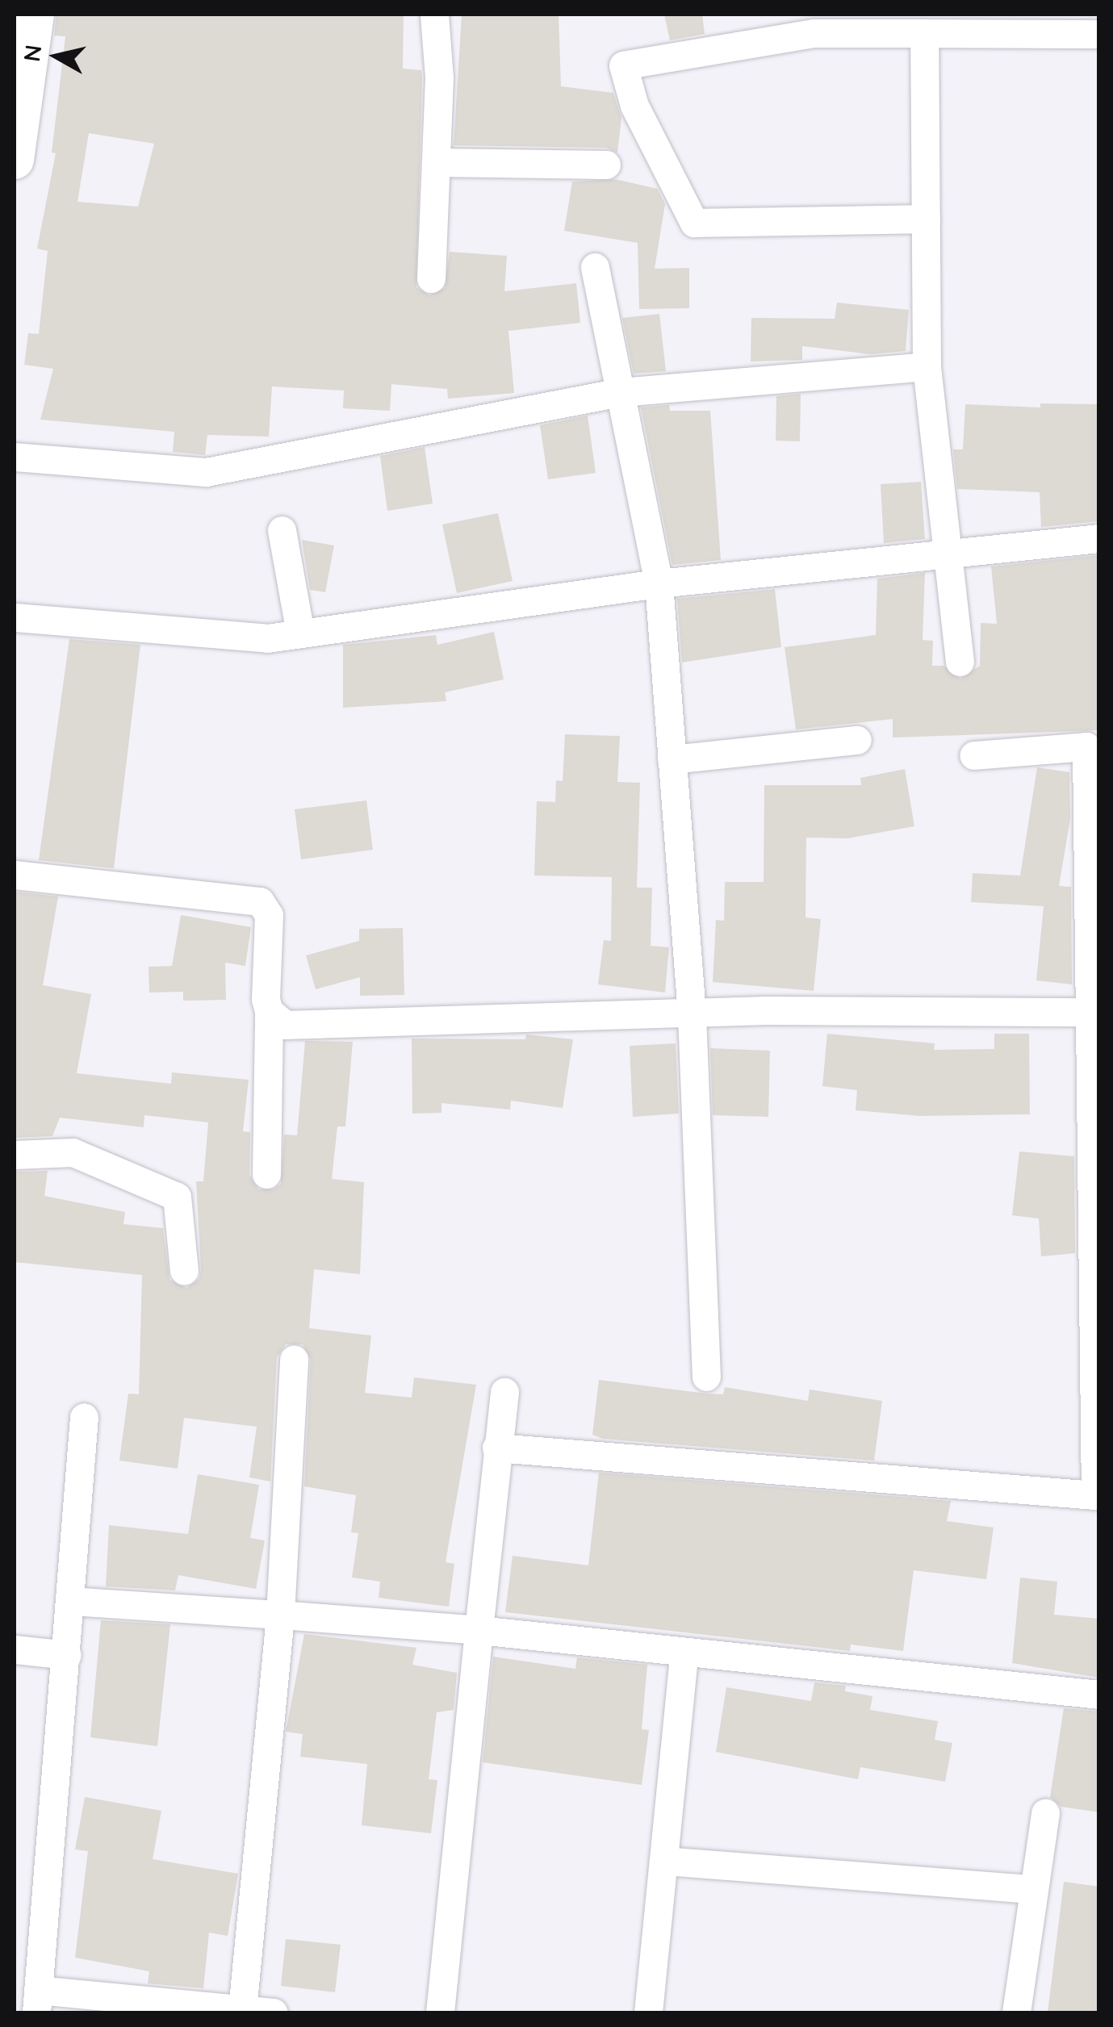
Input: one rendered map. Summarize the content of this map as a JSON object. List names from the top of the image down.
{
  "north": "left"
}
